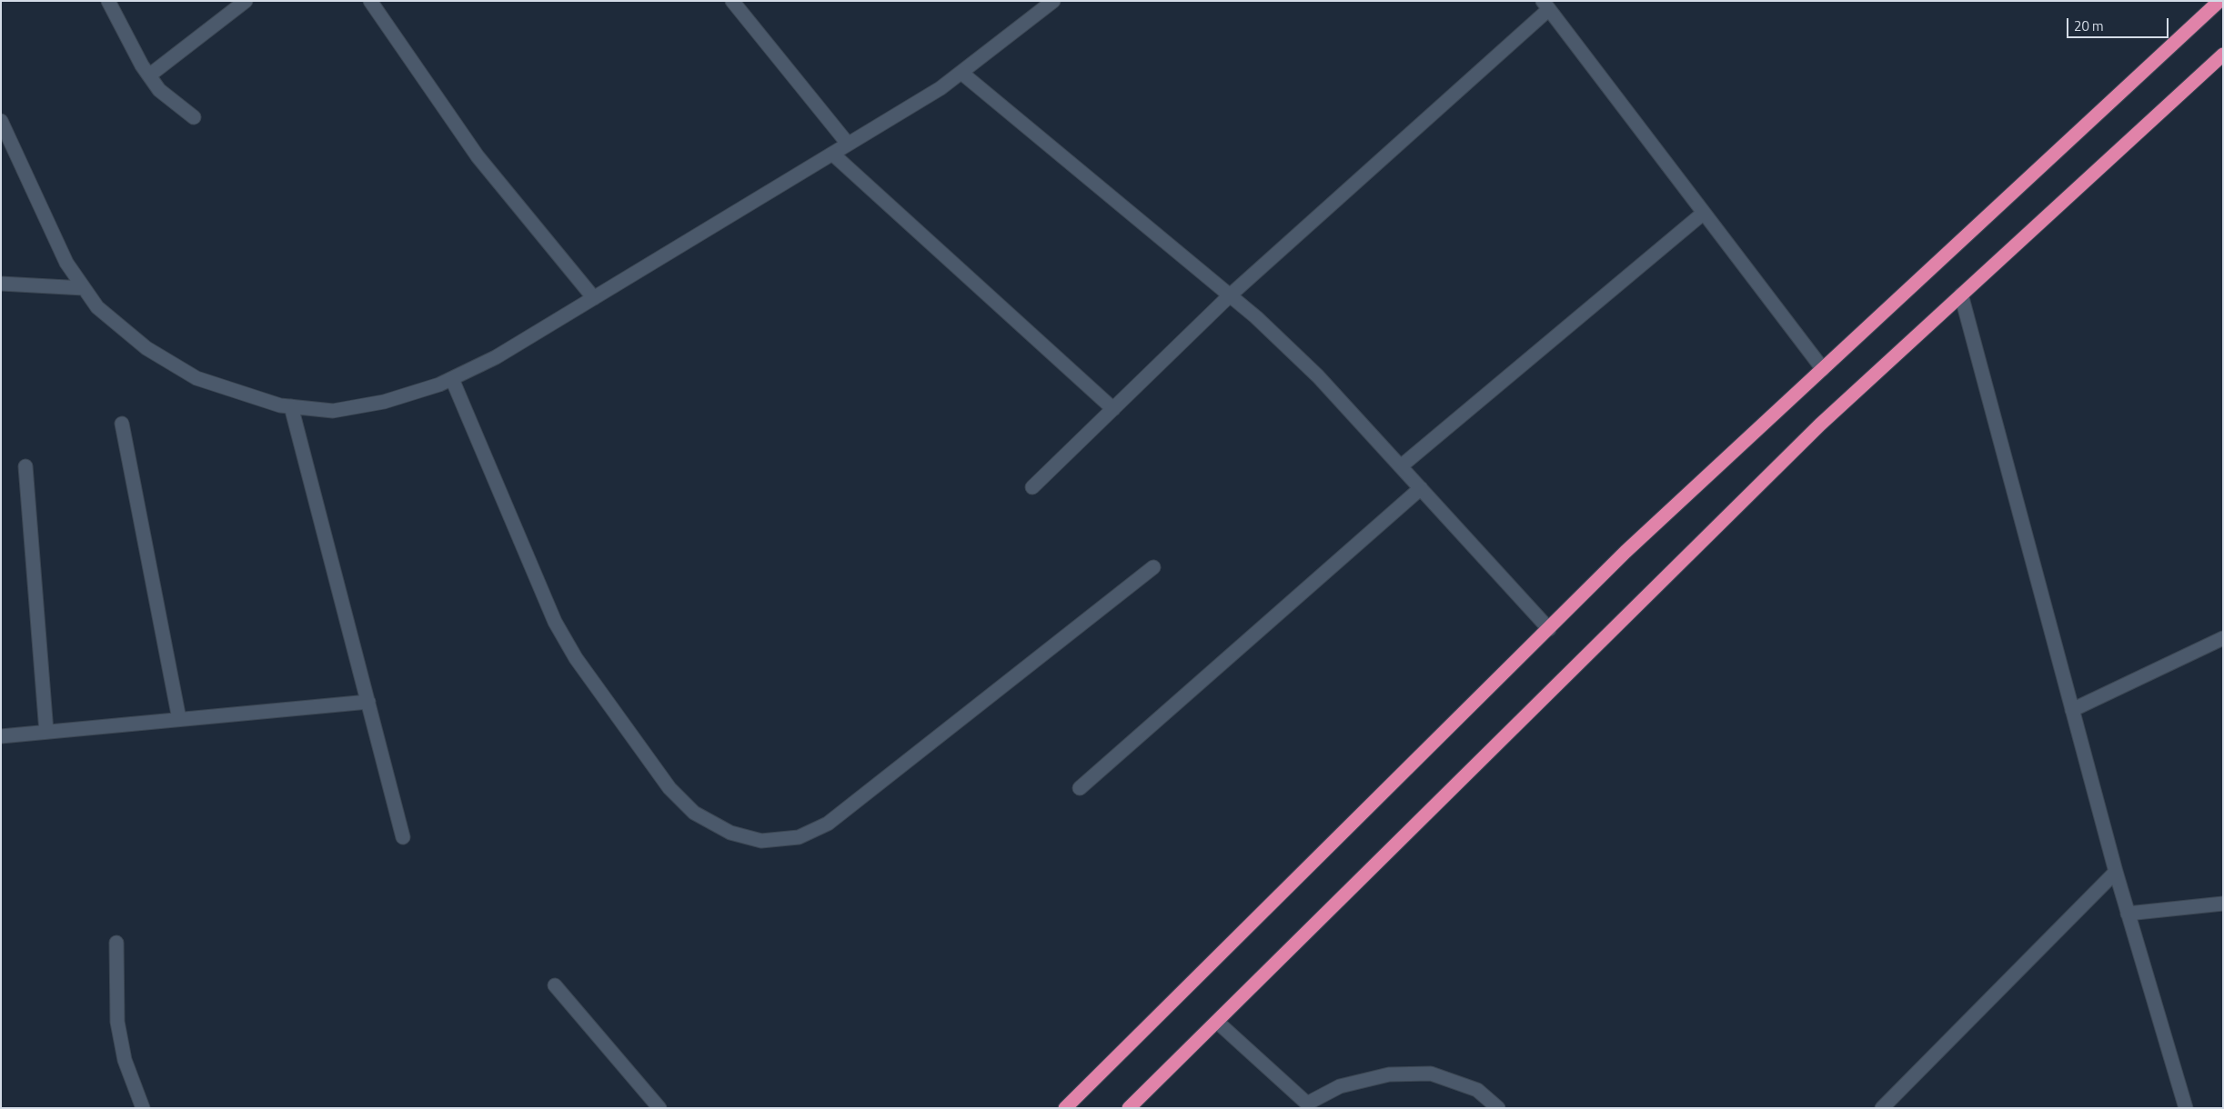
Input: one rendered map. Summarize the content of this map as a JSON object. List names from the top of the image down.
{
  "scale_bar": "20 m"
}
